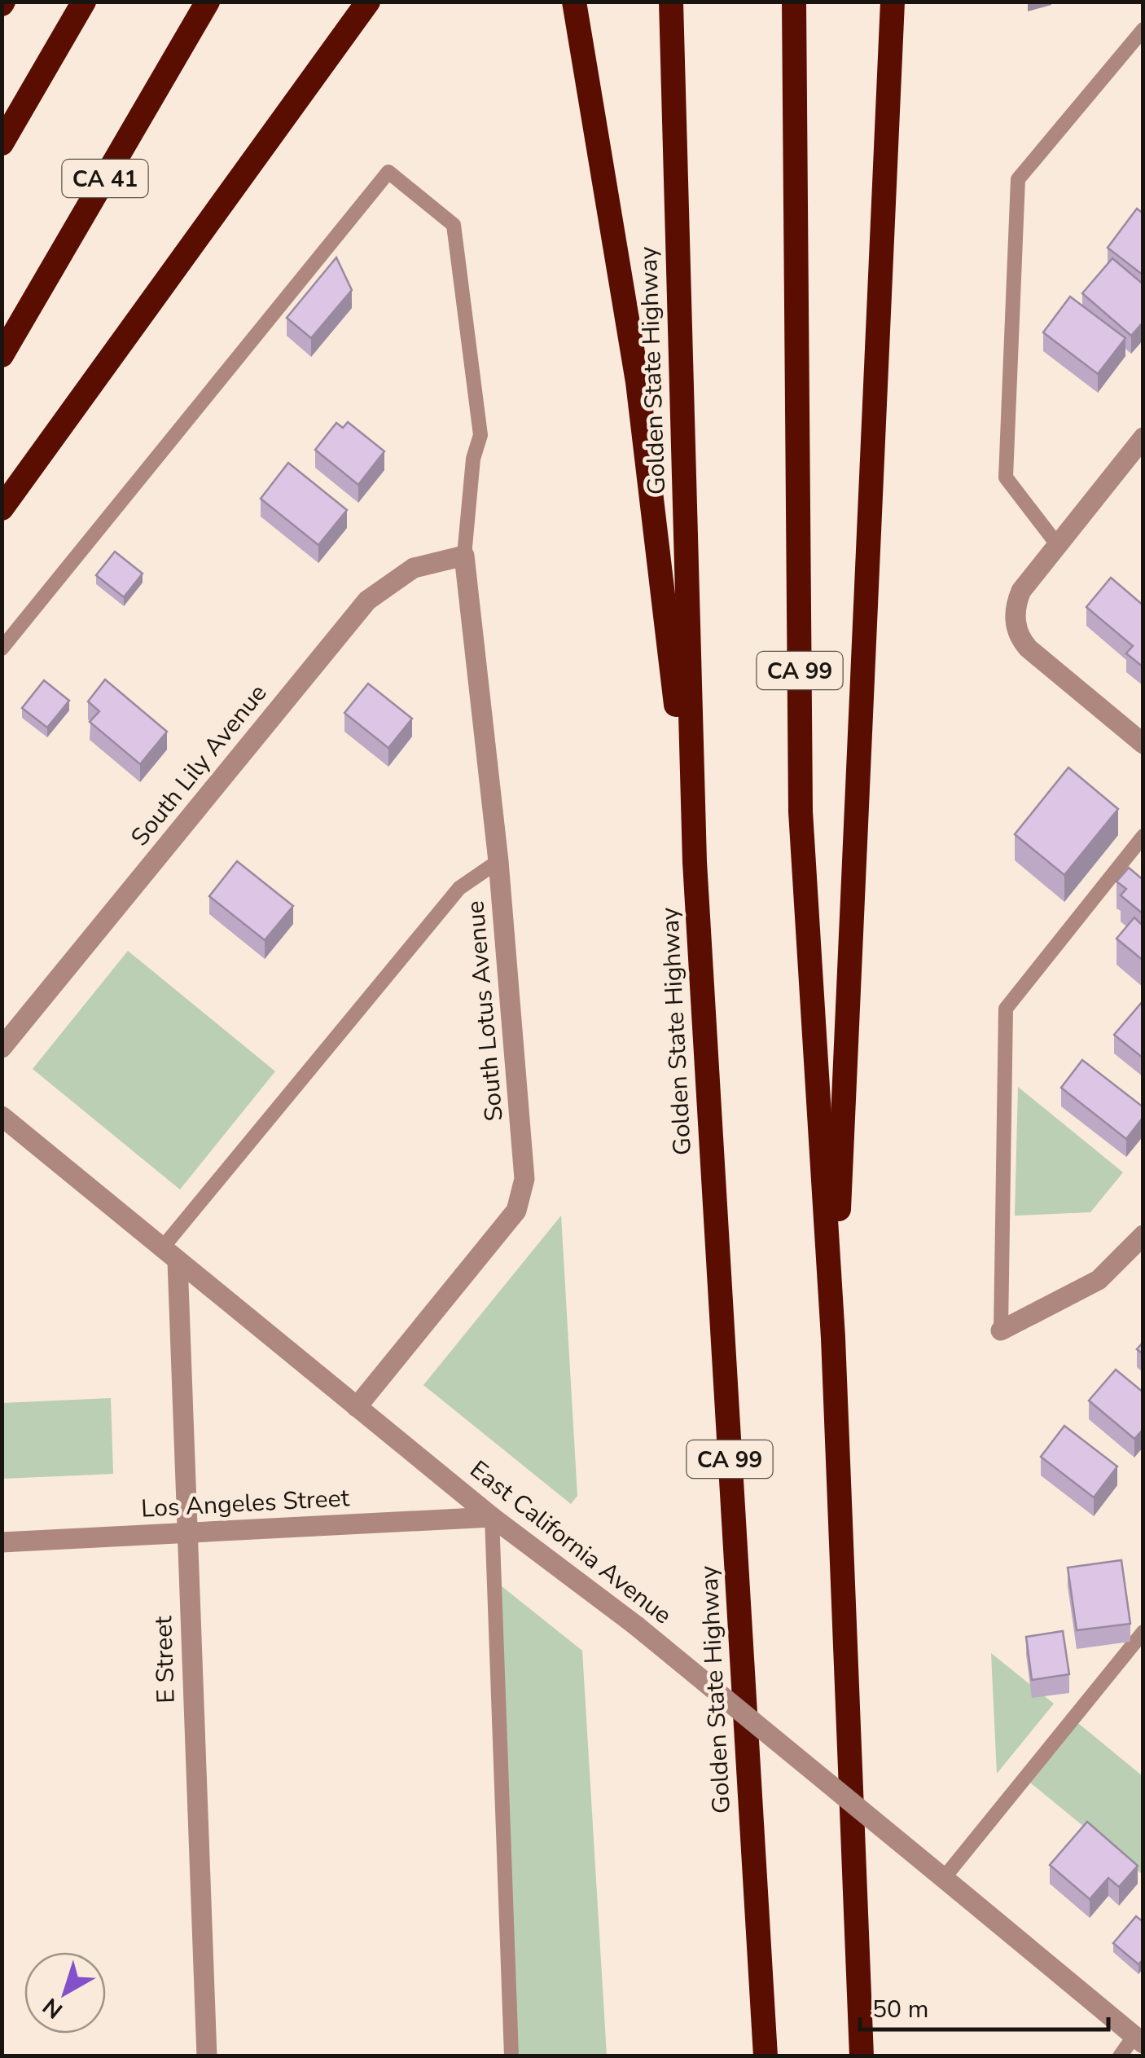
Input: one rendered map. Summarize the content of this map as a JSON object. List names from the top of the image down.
{
  "streets": {
    "highway": ["CA 41", "Golden State Highway", "CA 99"],
    "street": [
      "South Lily Avenue",
      "South Lotus Avenue",
      "Los Angeles Street",
      "East California Avenue",
      "E Street"
    ]
  },
  "crossings": [
    ["South Lily Avenue", "South Lotus Avenue"],
    ["South Lotus Avenue", "East California Avenue"],
    ["Los Angeles Street", "East California Avenue"],
    ["Los Angeles Street", "E Street"],
    ["East California Avenue", "E Street"]
  ],
  "scale_bar": "50 m",
  "north": "bottom left"
}
